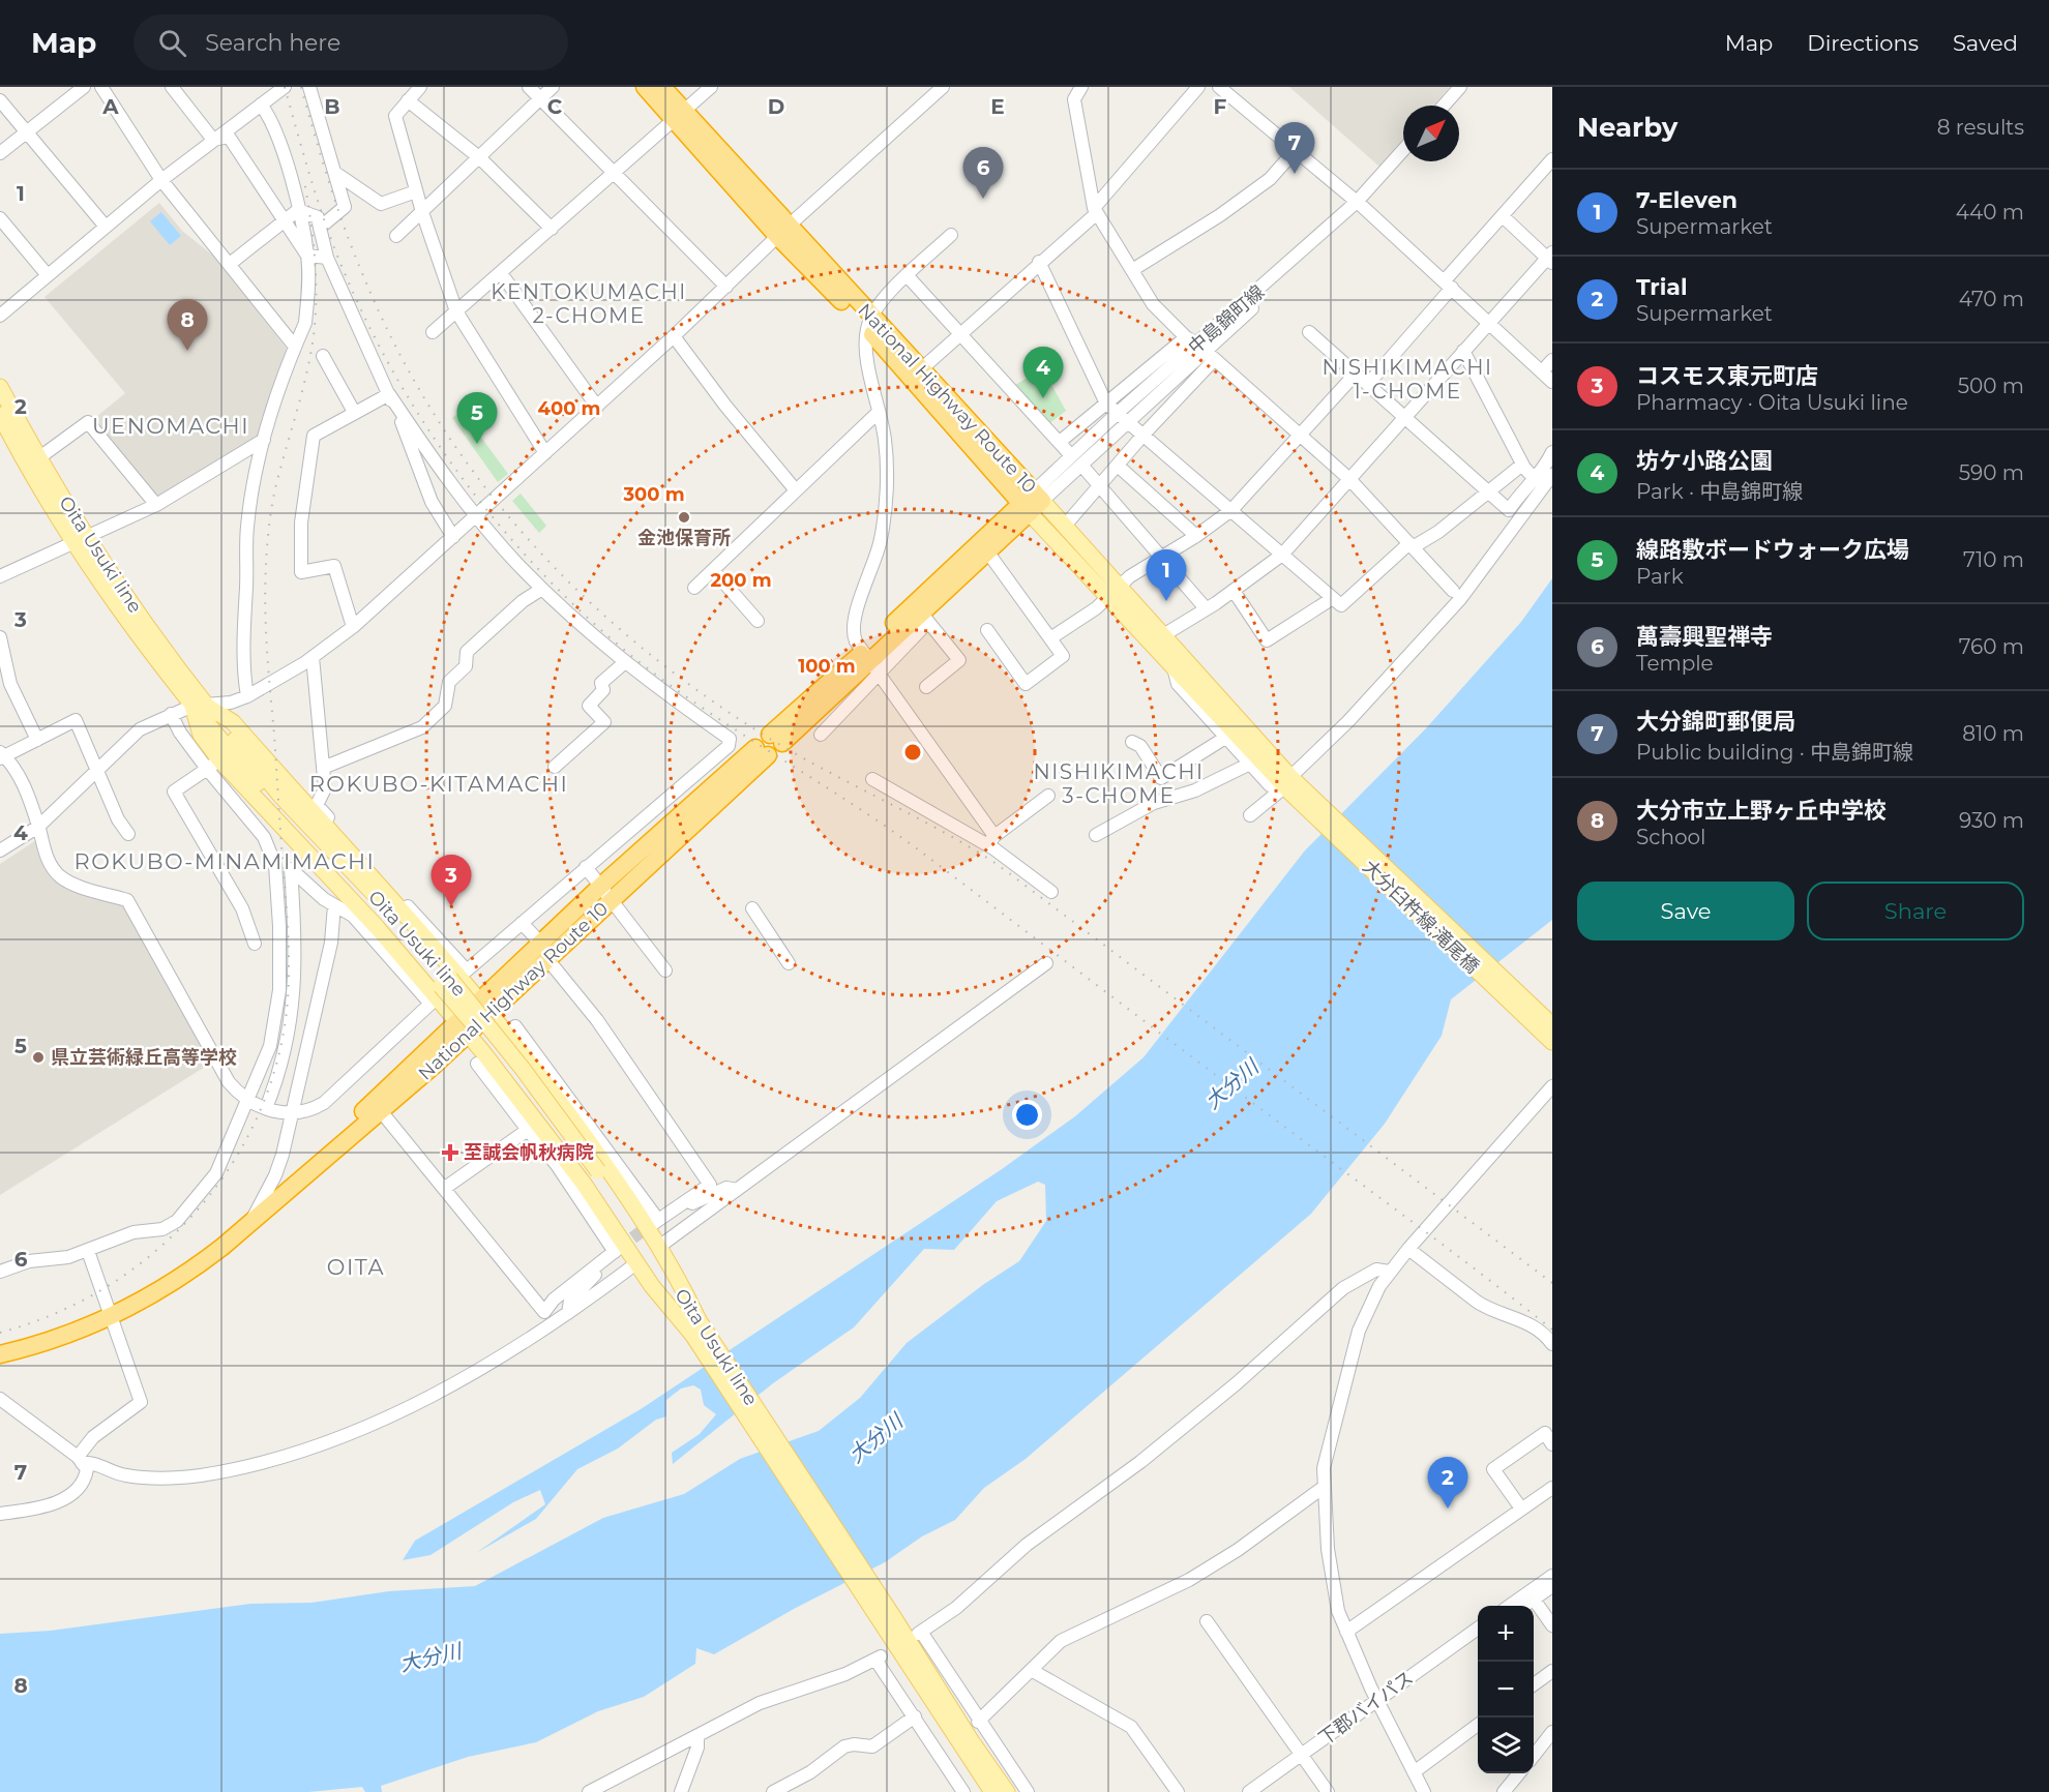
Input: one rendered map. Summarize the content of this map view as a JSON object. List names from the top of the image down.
{
  "streets": {
    "highway": ["National Highway Route 10"],
    "main road": ["Oita Usuki line", "大分臼杵線;滝尾橋"],
    "street": ["中島錦町線", "下郡バイパス"]
  },
  "crossings": [
    ["中島錦町線", "National Highway Route 10"]
  ],
  "districts": [
    "KENTOKUMACHI 2-CHOME",
    "NISHIKIMACHI 1-CHOME",
    "UENOMACHI",
    "NISHIKIMACHI 3-CHOME",
    "ROKUBO-KITAMACHI",
    "ROKUBO-MINAMIMACHI",
    "OITA"
  ],
  "water": ["大分川"],
  "places": {
    "other": ["金池保育所", "県立芸術緑丘高等学校"],
    "health": ["至誠会帆秋病院"]
  },
  "north": "top right",
  "page": {
    "header": "Map",
    "search": "Search here",
    "nav": ["Map", "Directions", "Saved"],
    "heading": ["Nearby", "8 results"],
    "pins": [
      "7",
      "6",
      "8",
      "4",
      "5",
      "1",
      "3",
      "2"
    ],
    "list": [
      {
        "mark": "1",
        "name": "7-Eleven",
        "note": "Supermarket",
        "value": "440 m"
      },
      {
        "mark": "2",
        "name": "Trial",
        "note": "Supermarket",
        "value": "470 m"
      },
      {
        "mark": "3",
        "name": "コスモス東元町店",
        "note": "Pharmacy · Oita Usuki line",
        "value": "500 m"
      },
      {
        "mark": "4",
        "name": "坊ケ小路公園",
        "note": "Park · 中島錦町線",
        "value": "590 m"
      },
      {
        "mark": "5",
        "name": "線路敷ボードウォーク広場",
        "note": "Park",
        "value": "710 m"
      },
      {
        "mark": "6",
        "name": "萬壽興聖禅寺",
        "note": "Temple",
        "value": "760 m"
      },
      {
        "mark": "7",
        "name": "大分錦町郵便局",
        "note": "Public building · 中島錦町線",
        "value": "810 m"
      },
      {
        "mark": "8",
        "name": "大分市立上野ヶ丘中学校",
        "note": "School",
        "value": "930 m"
      }
    ],
    "buttons": ["Save", "Share"],
    "map_buttons": ["+", "−"]
  },
  "grid": {
    "columns": [
      "A",
      "B",
      "C",
      "D",
      "E",
      "F"
    ],
    "rows": [
      "1",
      "2",
      "3",
      "4",
      "5",
      "6",
      "7",
      "8"
    ]
  },
  "rings": [
    "400 m",
    "300 m",
    "200 m",
    "100 m"
  ]
}
